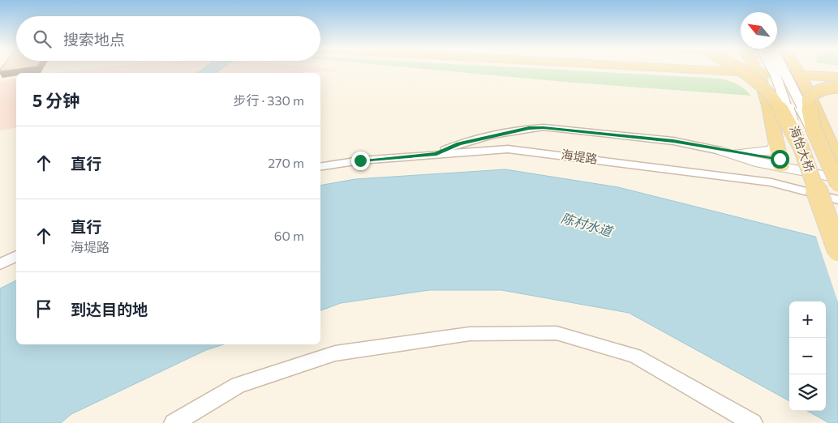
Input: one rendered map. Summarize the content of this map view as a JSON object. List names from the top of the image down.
{
  "streets": {
    "main road": ["海怡大桥"],
    "street": ["海堤路"]
  },
  "water": ["陈村水道"],
  "north": "top left",
  "page": {
    "search": "搜索地点",
    "heading": ["5 分钟", "步行 · 330 m"],
    "list": [
      ["直行", "270 m"],
      ["直行", "海堤路", "60 m"],
      "到达目的地"
    ],
    "map_buttons": ["+", "−"]
  }
}
